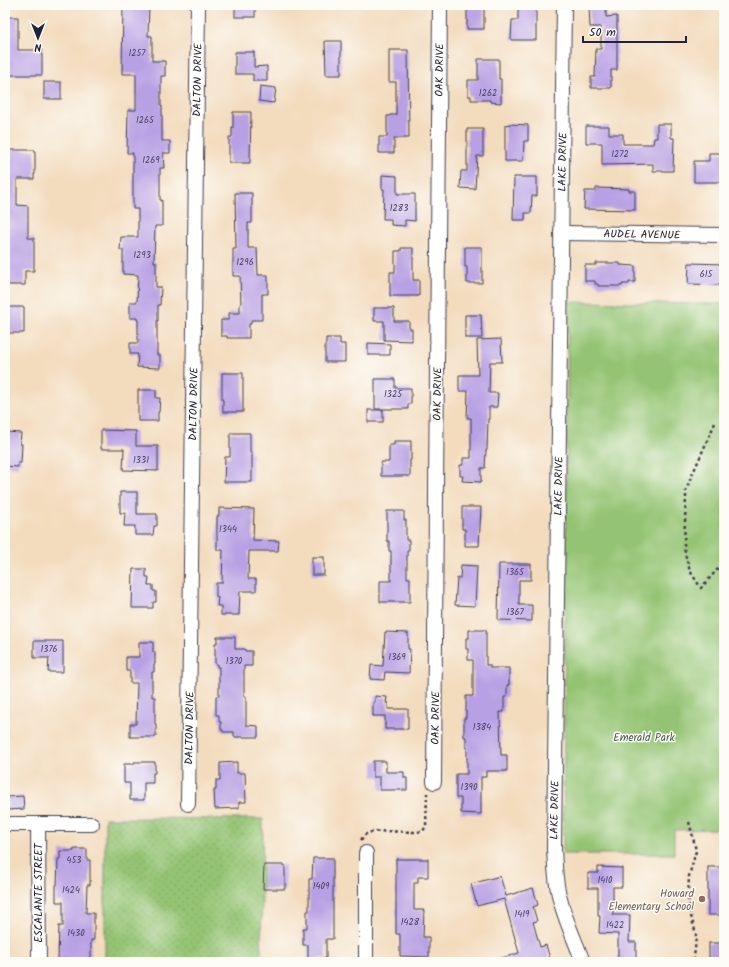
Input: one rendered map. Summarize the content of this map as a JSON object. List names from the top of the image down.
{
  "streets": {
    "street": [
      "OAK DRIVE",
      "DALTON DRIVE",
      "LAKE DRIVE",
      "AUDEL AVENUE",
      "ESCALANTE STREET"
    ]
  },
  "crossings": [
    ["LAKE DRIVE", "AUDEL AVENUE"]
  ],
  "parks": ["Emerald Park"],
  "places": ["Howard Elementary School"],
  "house_numbers": [
    "1257",
    "1262",
    "1265",
    "1272",
    "1269",
    "1283",
    "1293",
    "1296",
    "615",
    "1325",
    "1331",
    "1344",
    "1365",
    "1367",
    "1376",
    "1369",
    "1370",
    "1384",
    "1390",
    "453",
    "1410",
    "1409",
    "1424",
    "1419",
    "1428",
    "1422",
    "1430"
  ],
  "scale_bar": "50 m",
  "north": "bottom"
}
